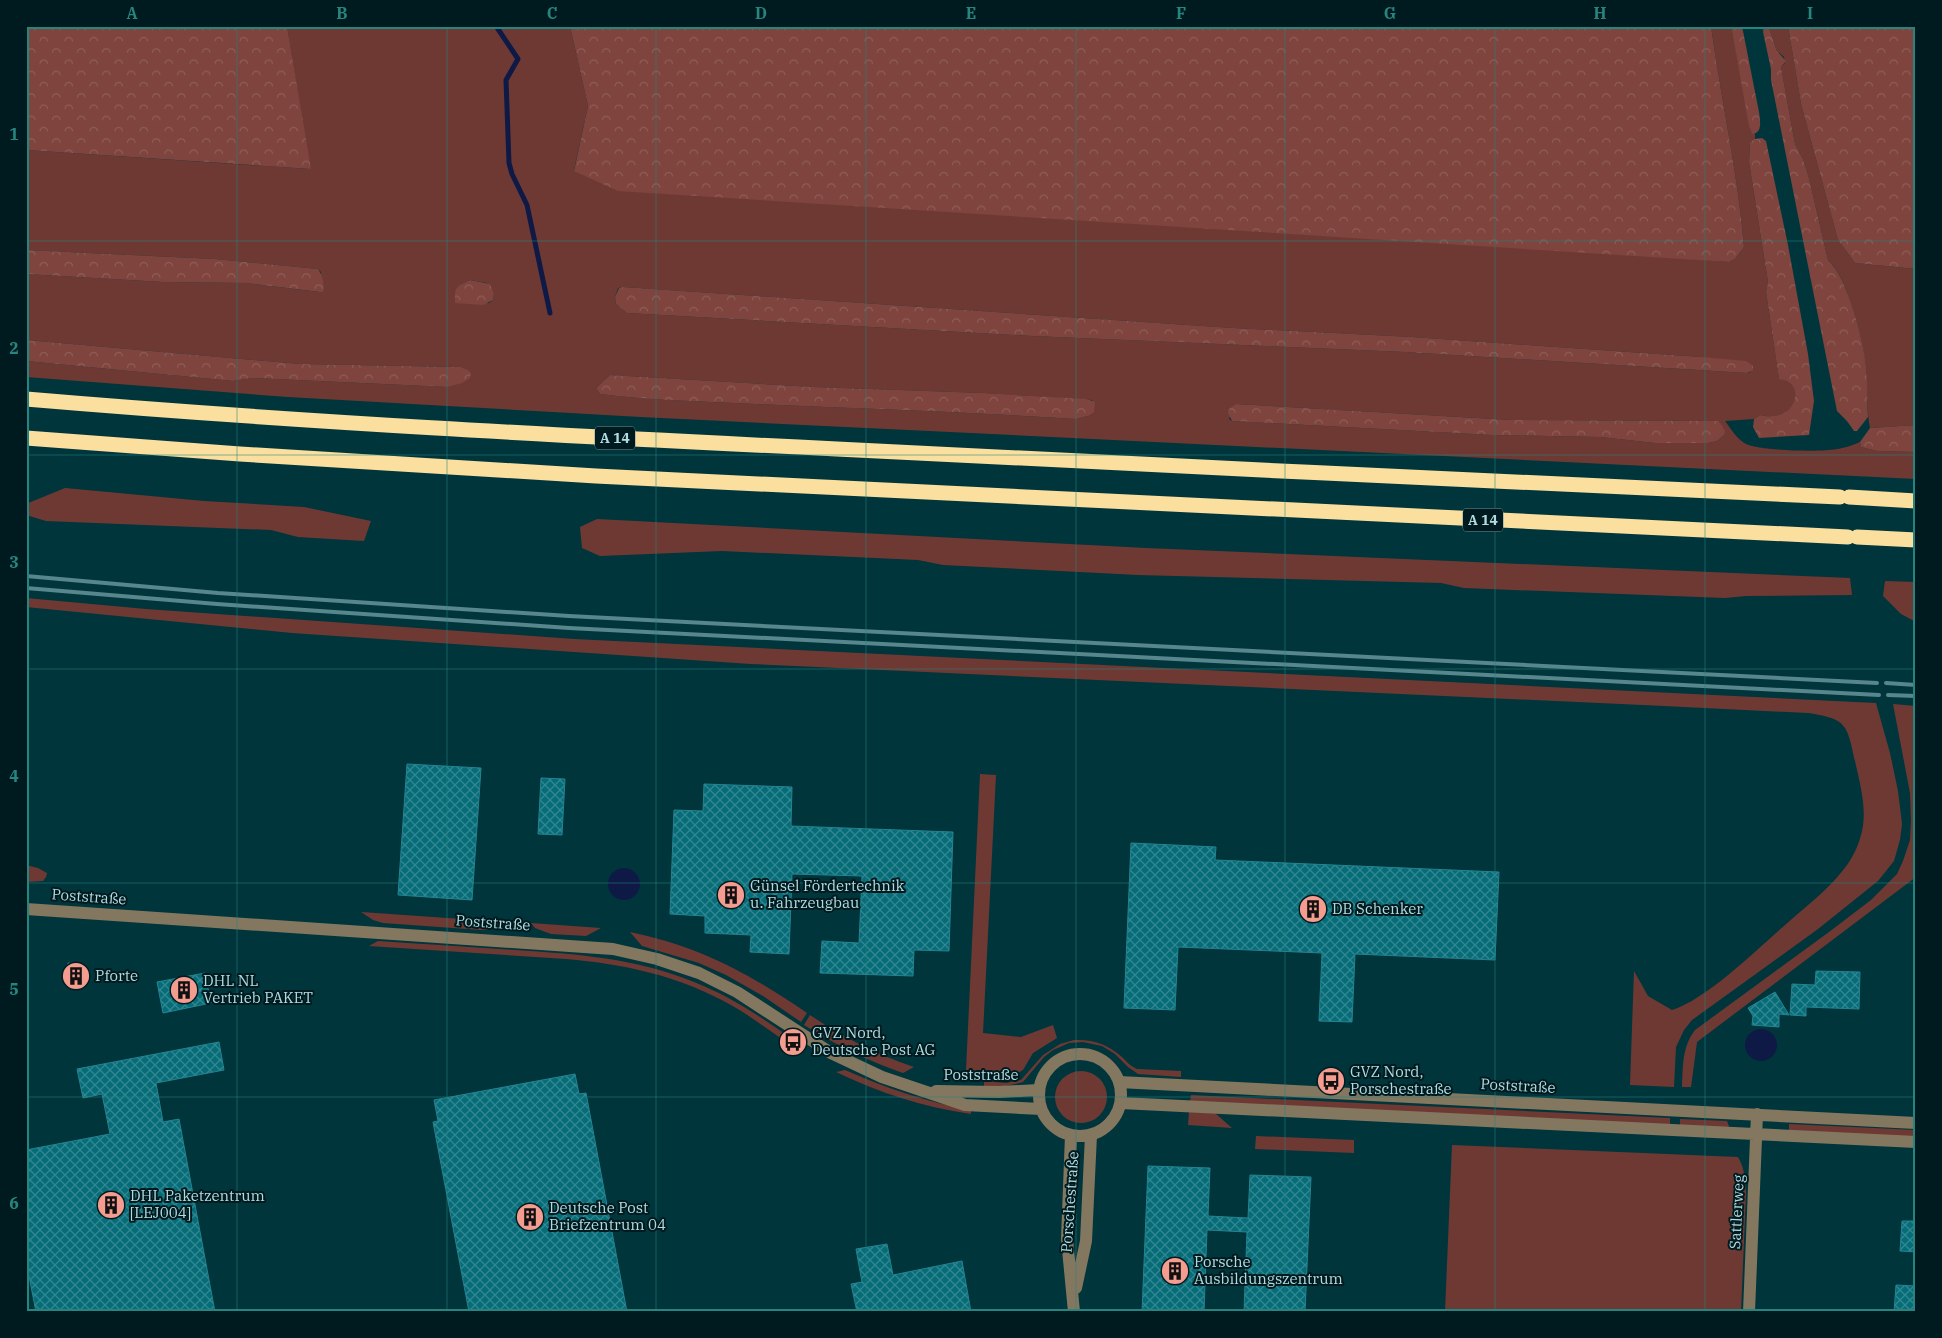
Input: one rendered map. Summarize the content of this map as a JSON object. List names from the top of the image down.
{
  "streets": {
    "highway": ["A 14"],
    "street": ["Poststraße", "Porschestraße", "Sattlerweg"]
  },
  "crossings": [
    ["Poststraße", "Porschestraße"],
    ["Poststraße", "Sattlerweg"]
  ],
  "places": {
    "building": [
      "Günsel Fördertechnik u. Fahrzeugbau",
      "DB Schenker",
      "Pforte",
      "DHL NL Vertrieb PAKET",
      "DHL Paketzentrum [LEJ004]",
      "Deutsche Post Briefzentrum 04",
      "Porsche Ausbildungszentrum"
    ],
    "bus stop": ["GVZ Nord, Deutsche Post AG", "GVZ Nord, Porschestraße"]
  },
  "grid": {
    "columns": [
      "A",
      "B",
      "C",
      "D",
      "E",
      "F",
      "G",
      "H",
      "I"
    ],
    "rows": [
      "1",
      "2",
      "3",
      "4",
      "5",
      "6"
    ]
  }
}
